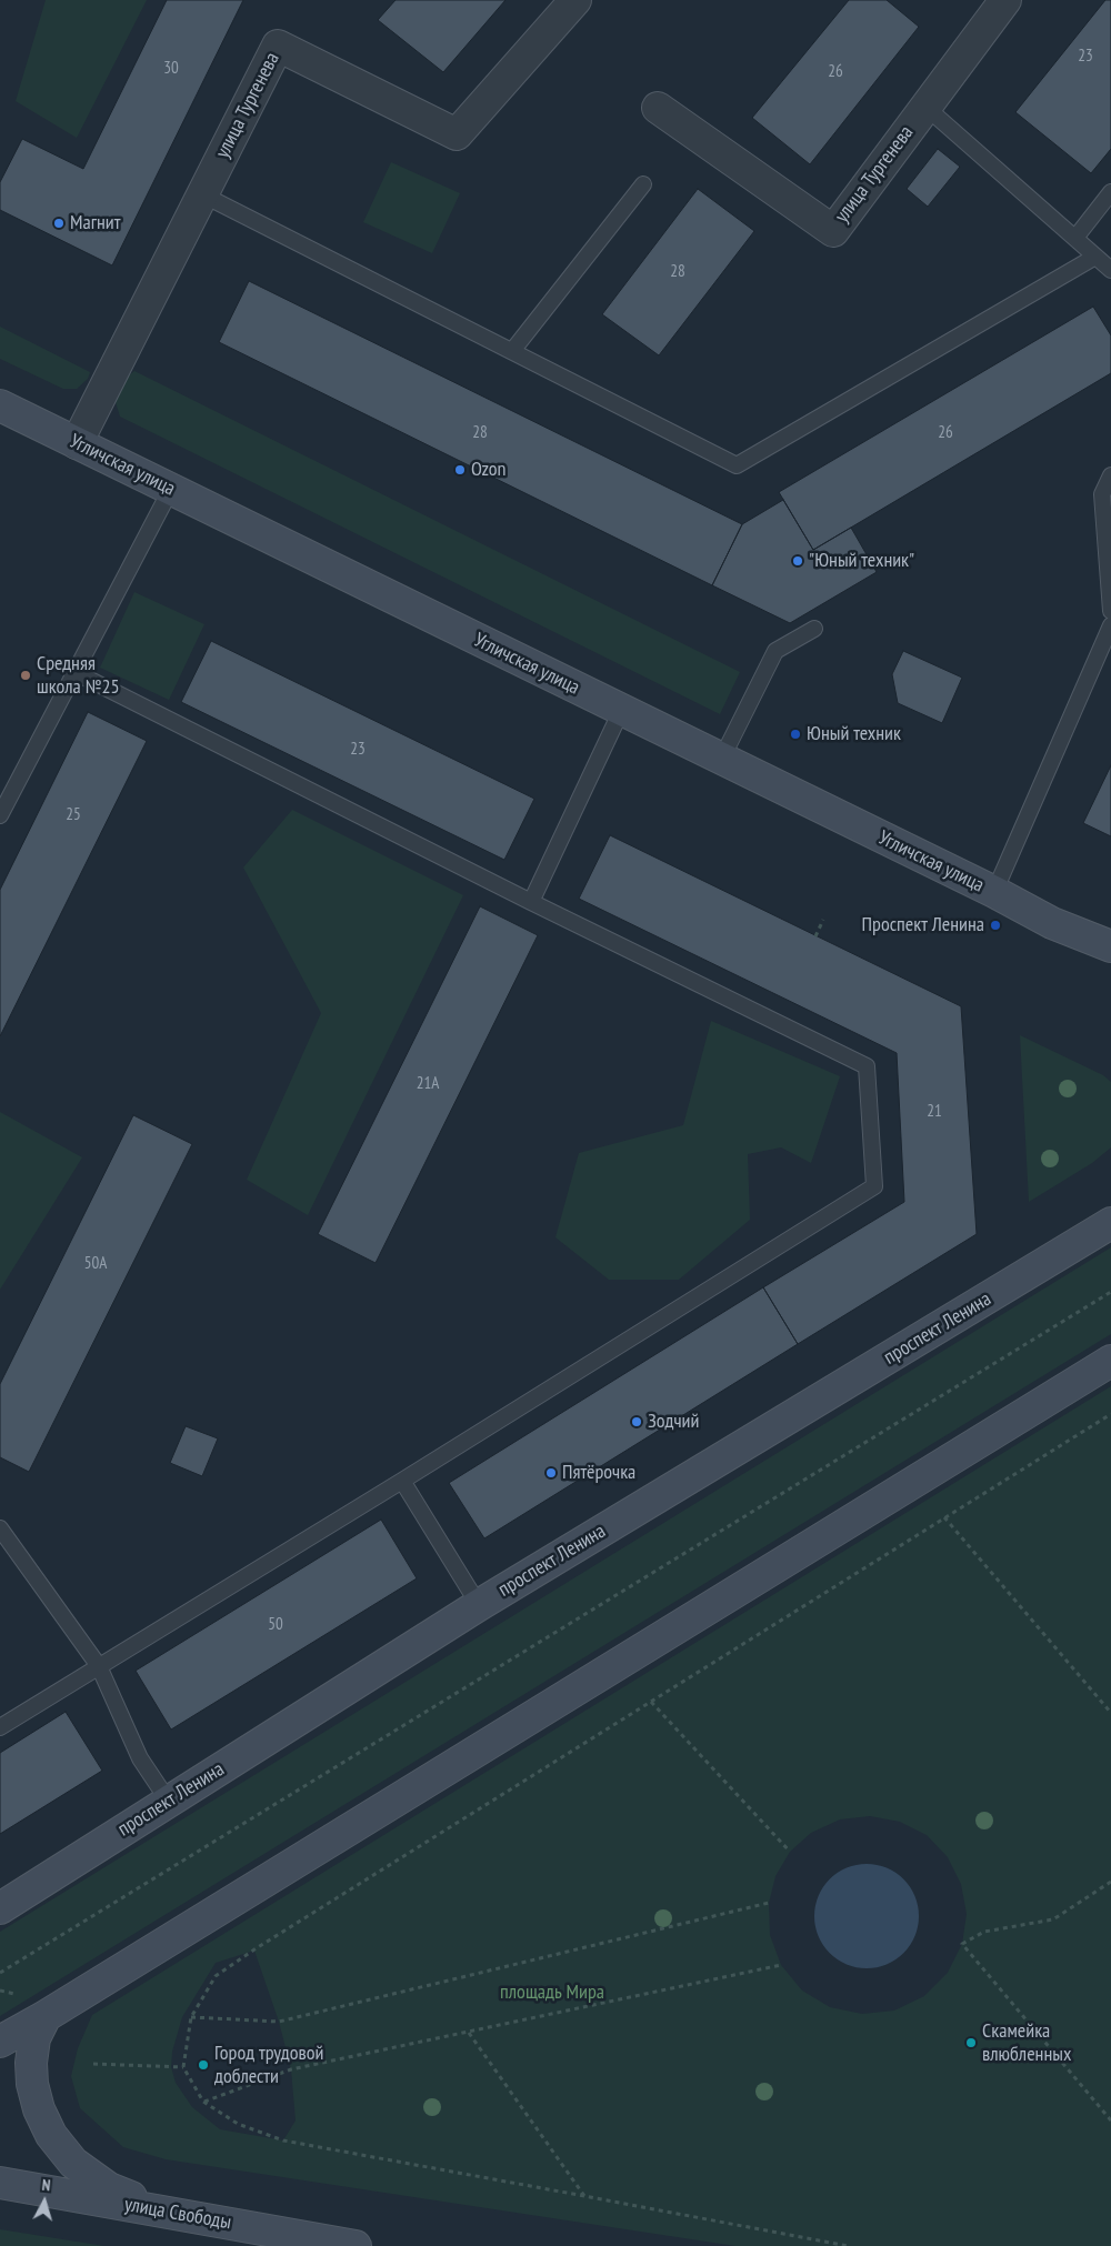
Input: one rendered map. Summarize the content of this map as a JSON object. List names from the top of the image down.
{
  "streets": {
    "main road": ["Угличская улица", "проспект Ленина", "улица Свободы"],
    "street": ["улица Тургенева"]
  },
  "crossings": [
    ["улица Тургенева", "Угличская улица"]
  ],
  "parks": ["площадь Мира"],
  "places": [
    "Магнит",
    "Ozon",
    "\"Юный техник\"",
    "Средняя школа №25",
    "Юный техник",
    "Проспект Ленина",
    "Зодчий",
    "Пятёрочка",
    "Скамейка влюбленных",
    "Город трудовой доблести"
  ],
  "house_numbers": [
    "23",
    "30",
    "26",
    "28",
    "28",
    "26",
    "23",
    "25",
    "21А",
    "21",
    "50А",
    "50"
  ],
  "north": "top"
}
